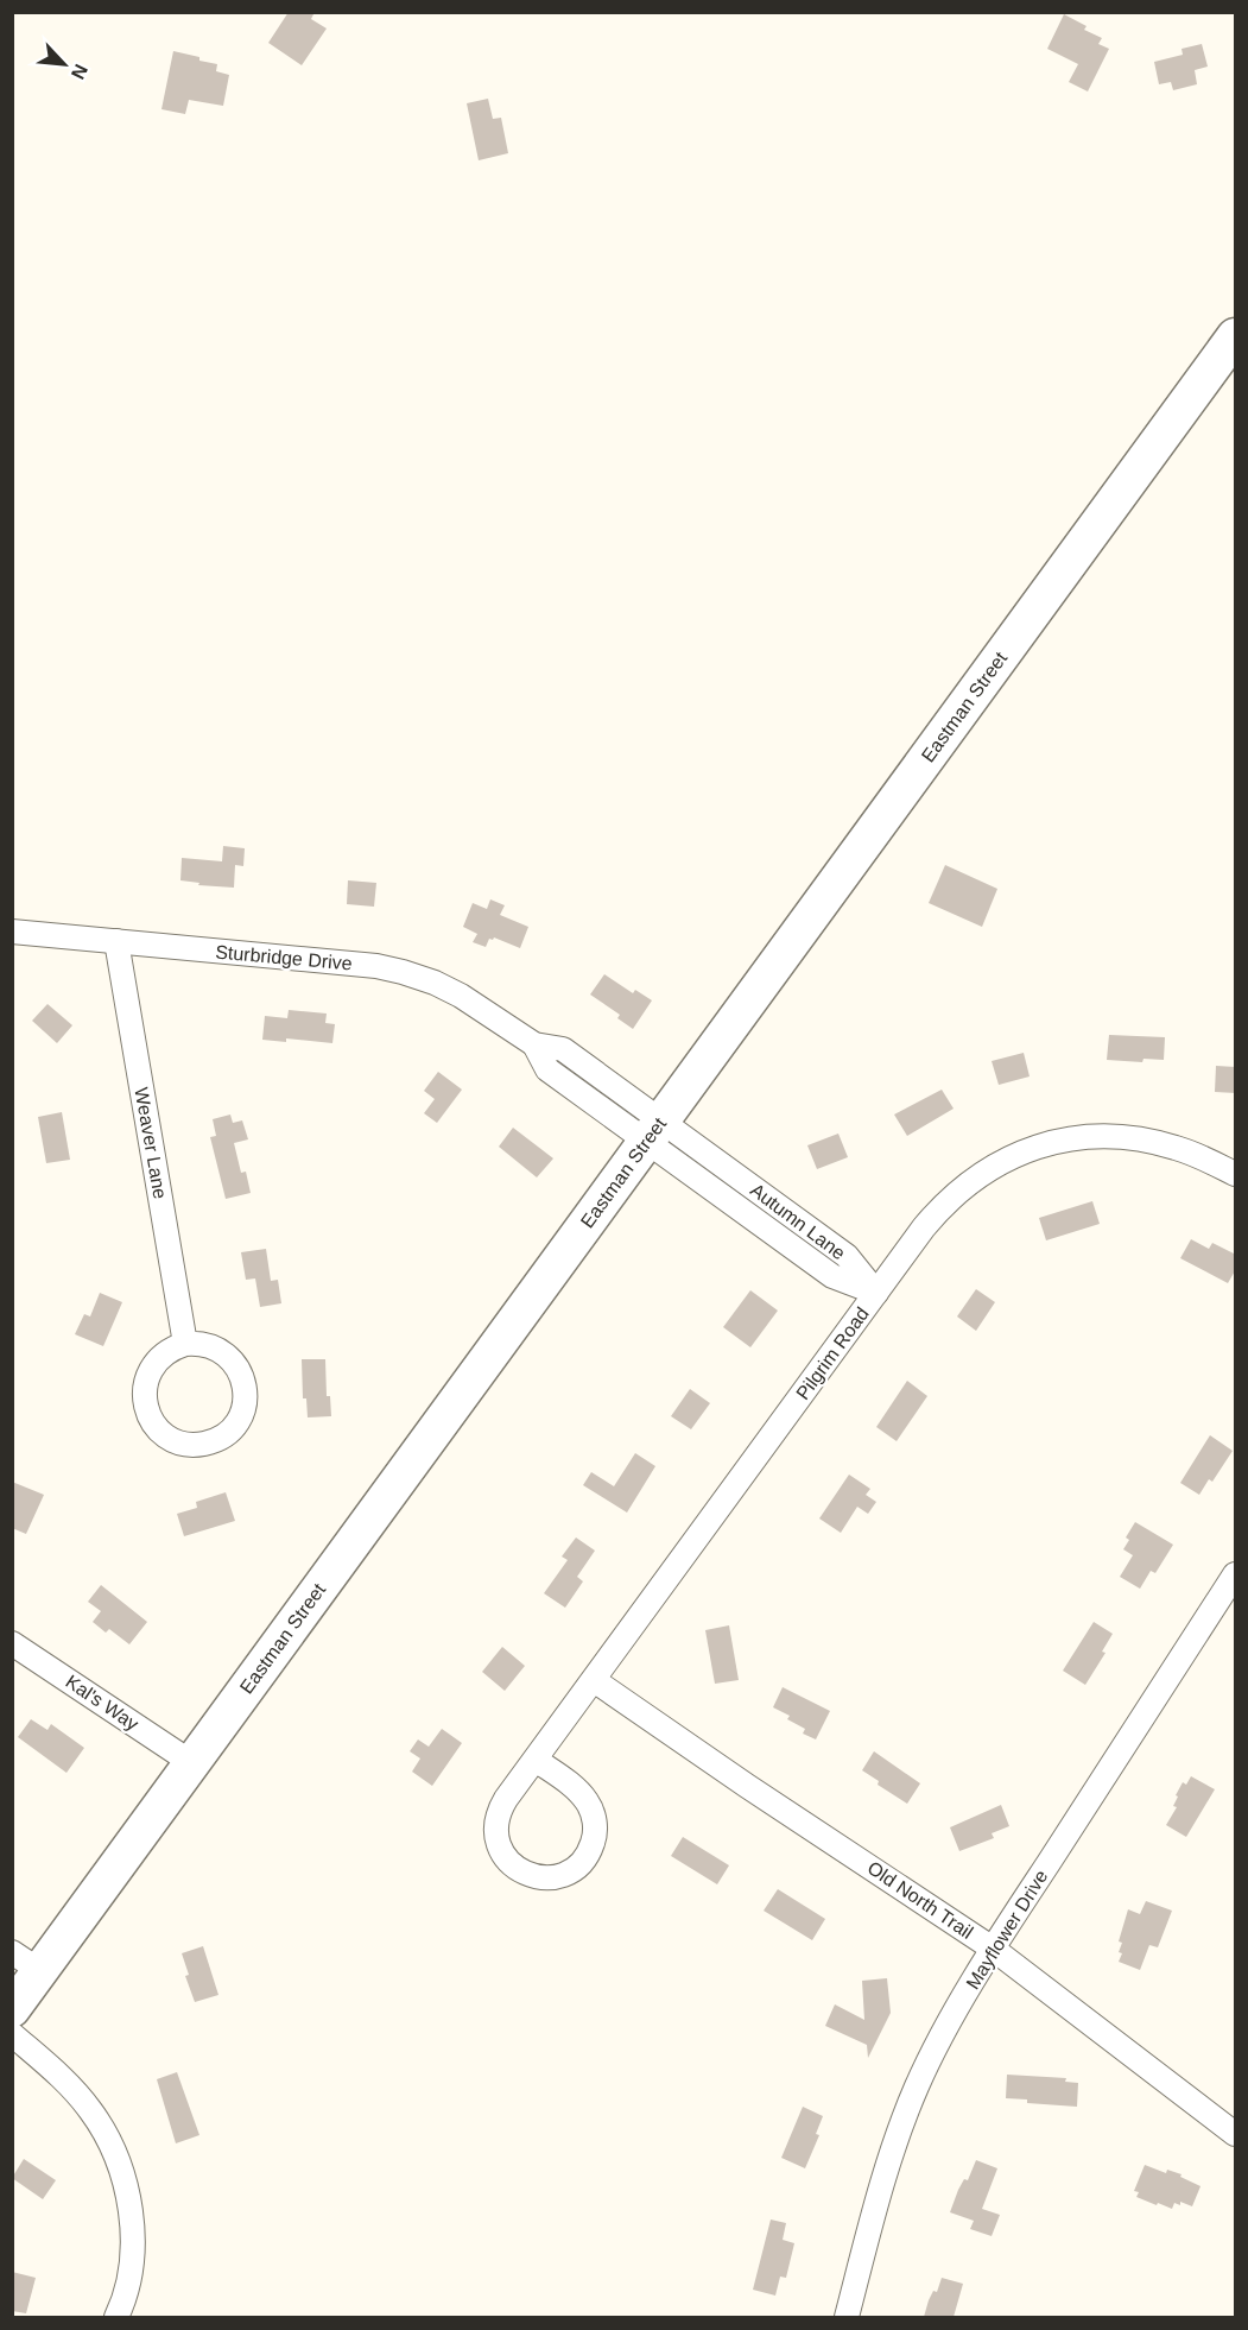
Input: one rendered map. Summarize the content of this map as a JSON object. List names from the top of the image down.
{
  "streets": {
    "main road": ["Eastman Street"],
    "street": [
      "Sturbridge Drive",
      "Weaver Lane",
      "Autumn Lane",
      "Pilgrim Road",
      "Kal's Way",
      "Old North Trail",
      "Mayflower Drive"
    ]
  },
  "crossings": [
    ["Eastman Street", "Sturbridge Drive"],
    ["Eastman Street", "Autumn Lane"],
    ["Eastman Street", "Kal's Way"],
    ["Sturbridge Drive", "Weaver Lane"],
    ["Sturbridge Drive", "Autumn Lane"],
    ["Autumn Lane", "Pilgrim Road"],
    ["Pilgrim Road", "Old North Trail"],
    ["Old North Trail", "Mayflower Drive"]
  ],
  "north": "bottom right"
}
